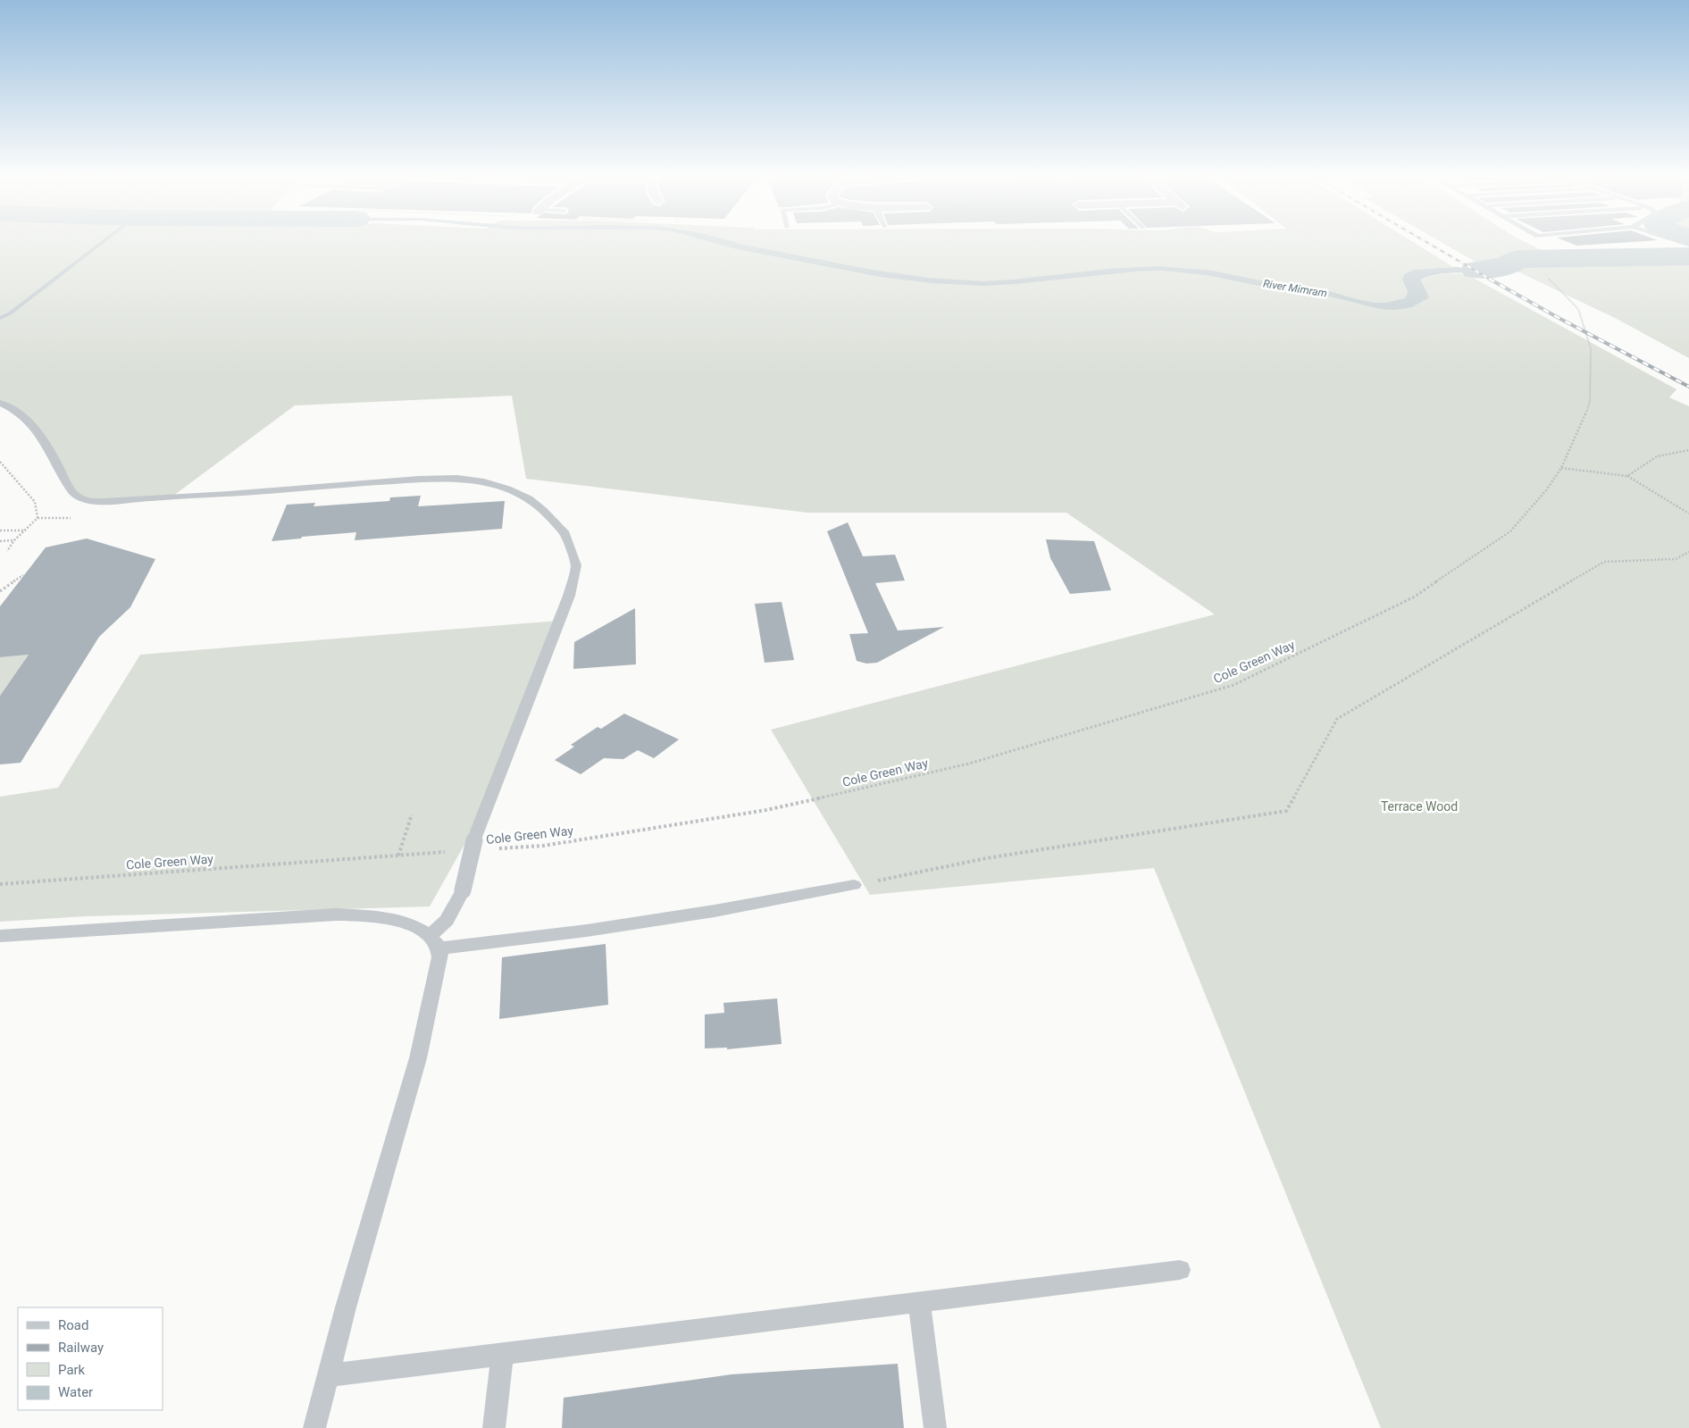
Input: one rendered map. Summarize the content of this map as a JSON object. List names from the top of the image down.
{
  "streets": {
    "path": ["Cole Green Way"]
  },
  "water": ["River Mimram"],
  "parks": ["Terrace Wood"],
  "legend": [
    "Road",
    "Railway",
    "Park",
    "Water"
  ]
}
